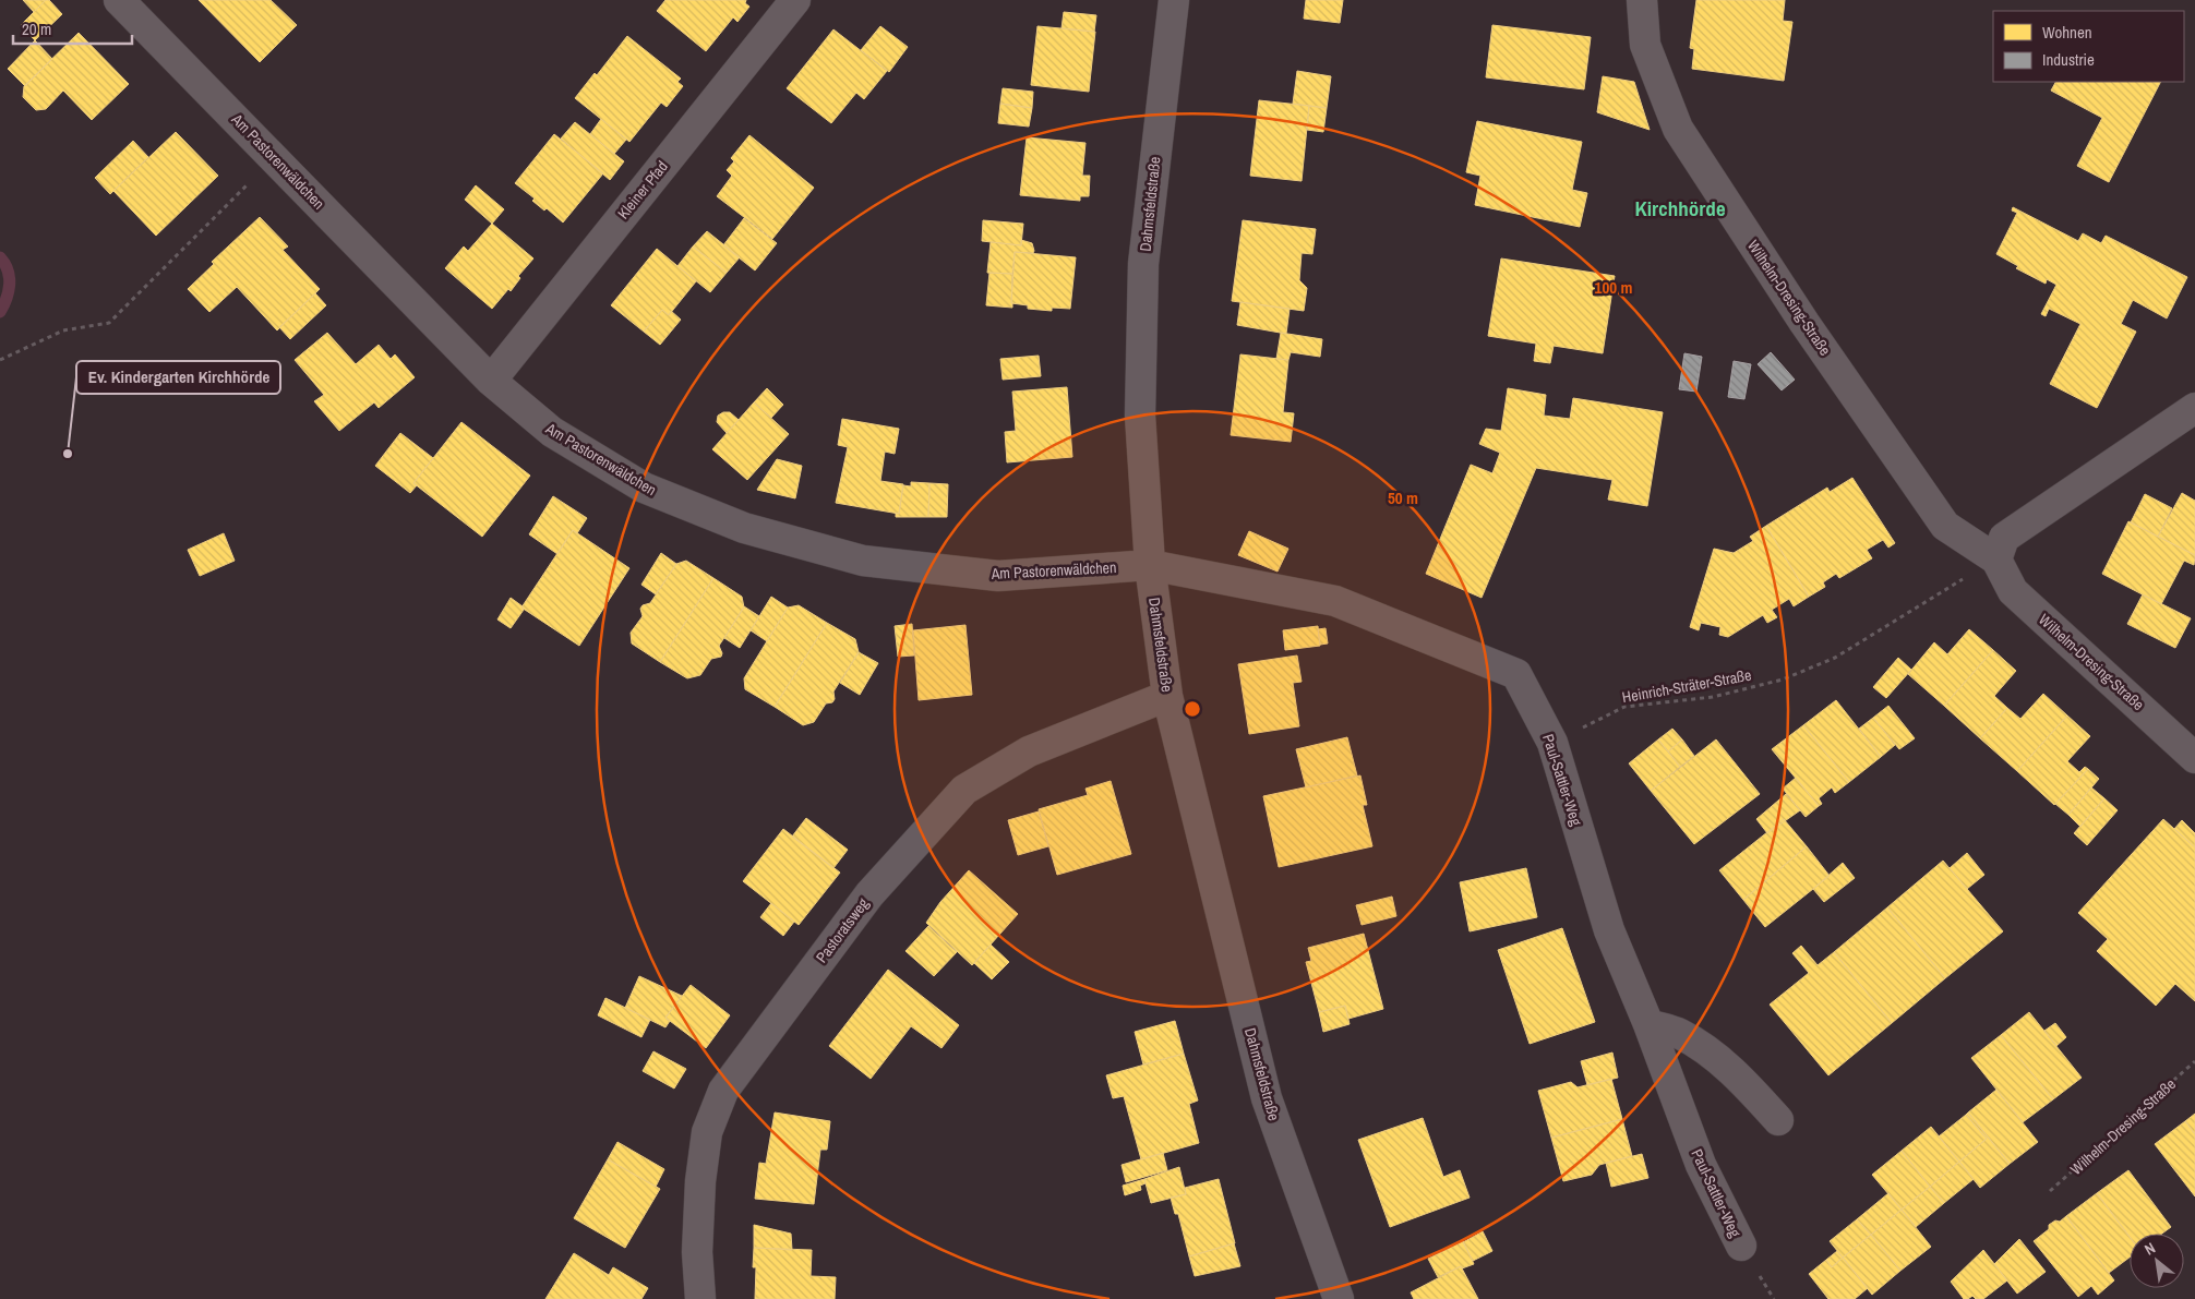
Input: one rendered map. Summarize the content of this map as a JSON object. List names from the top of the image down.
{
  "streets": {
    "street": [
      "Am Pastorenwäldchen",
      "Kleiner Pfad",
      "Dahmsfeldstraße",
      "Wilhelm-Dresing-Straße",
      "Paul-Sattler-Weg",
      "Pastoratsweg"
    ],
    "path": ["Heinrich-Sträter-Straße"]
  },
  "crossings": [
    ["Am Pastorenwäldchen", "Kleiner Pfad"],
    ["Am Pastorenwäldchen", "Dahmsfeldstraße"],
    ["Am Pastorenwäldchen", "Paul-Sattler-Weg"],
    ["Dahmsfeldstraße", "Paul-Sattler-Weg"],
    ["Dahmsfeldstraße", "Pastoratsweg"],
    ["Wilhelm-Dresing-Straße", "Heinrich-Sträter-Straße"],
    ["Heinrich-Sträter-Straße", "Paul-Sattler-Weg"]
  ],
  "districts": ["Kirchhörde"],
  "places": ["Ev. Kindergarten Kirchhörde"],
  "legend": ["Wohnen", "Industrie"],
  "scale_bar": "20 m",
  "north": "top left",
  "rings": ["100 m", "50 m"]
}
